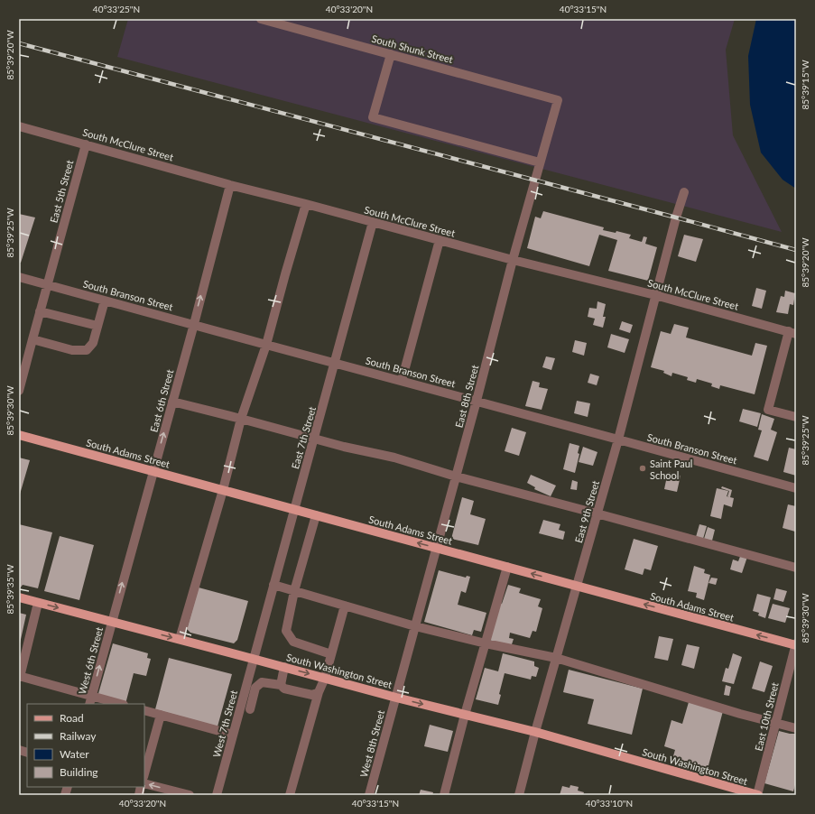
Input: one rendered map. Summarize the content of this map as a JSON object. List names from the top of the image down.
{
  "streets": {
    "main road": ["South Adams Street", "South Washington Street"],
    "street": [
      "South Shunk Street",
      "South McClure Street",
      "East 5th Street",
      "South Branson Street",
      "East 8th Street",
      "East 6th Street",
      "East 7th Street",
      "East 9th Street",
      "West 6th Street",
      "East 10th Street",
      "West 7th Street",
      "West 8th Street"
    ]
  },
  "crossings": [
    ["South Shunk Street", "East 8th Street"],
    ["South McClure Street", "East 5th Street"],
    ["South McClure Street", "East 8th Street"],
    ["South McClure Street", "East 6th Street"],
    ["South McClure Street", "East 7th Street"],
    ["South McClure Street", "East 9th Street"],
    ["East 5th Street", "South Branson Street"],
    ["South Branson Street", "East 8th Street"],
    ["South Branson Street", "East 6th Street"],
    ["South Branson Street", "East 7th Street"],
    ["South Branson Street", "East 9th Street"],
    ["East 8th Street", "South Adams Street"],
    ["East 8th Street", "South Washington Street"],
    ["East 8th Street", "West 8th Street"],
    ["East 6th Street", "South Adams Street"],
    ["East 6th Street", "West 6th Street"],
    ["East 6th Street", "South Washington Street"],
    ["East 7th Street", "South Adams Street"],
    ["East 7th Street", "South Washington Street"],
    ["East 7th Street", "West 7th Street"],
    ["South Adams Street", "East 9th Street"],
    ["South Adams Street", "East 10th Street"],
    ["East 9th Street", "South Washington Street"],
    ["West 6th Street", "South Washington Street"],
    ["South Washington Street", "East 10th Street"],
    ["South Washington Street", "West 7th Street"],
    ["South Washington Street", "West 8th Street"]
  ],
  "one_way": ["South Adams Street"],
  "places": ["Saint Paul School"],
  "legend": [
    "Road",
    "Railway",
    "Water",
    "Building"
  ],
  "coordinates": [
    "40°33'25\"N",
    "40°33'20\"N",
    "40°33'15\"N",
    "85°39'20\"W",
    "85°39'15\"W",
    "85°39'25\"W",
    "85°39'30\"W",
    "85°39'35\"W",
    "40°33'10\"N"
  ]
}
